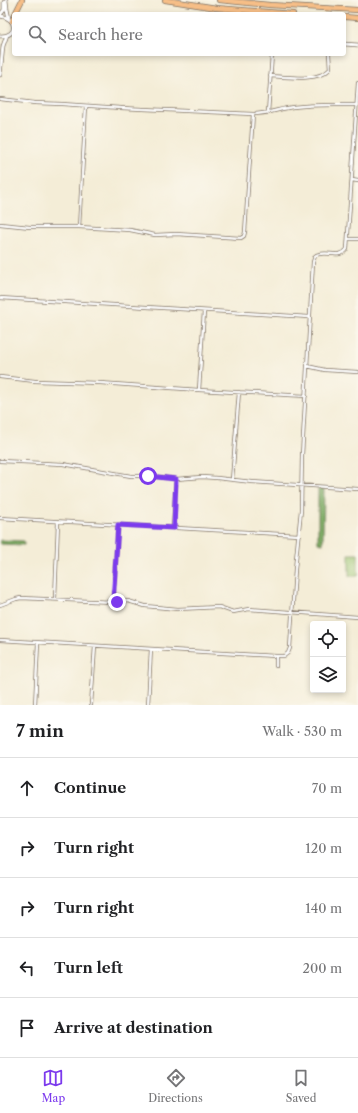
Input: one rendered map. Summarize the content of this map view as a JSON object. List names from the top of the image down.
{
  "page": {
    "search": "Search here",
    "heading": ["7 min", "Walk · 530 m"],
    "list": [
      ["Continue", "70 m"],
      ["Turn right", "120 m"],
      ["Turn right", "140 m"],
      ["Turn left", "200 m"],
      "Arrive at destination"
    ],
    "nav": ["Map", "Directions", "Saved"]
  }
}
